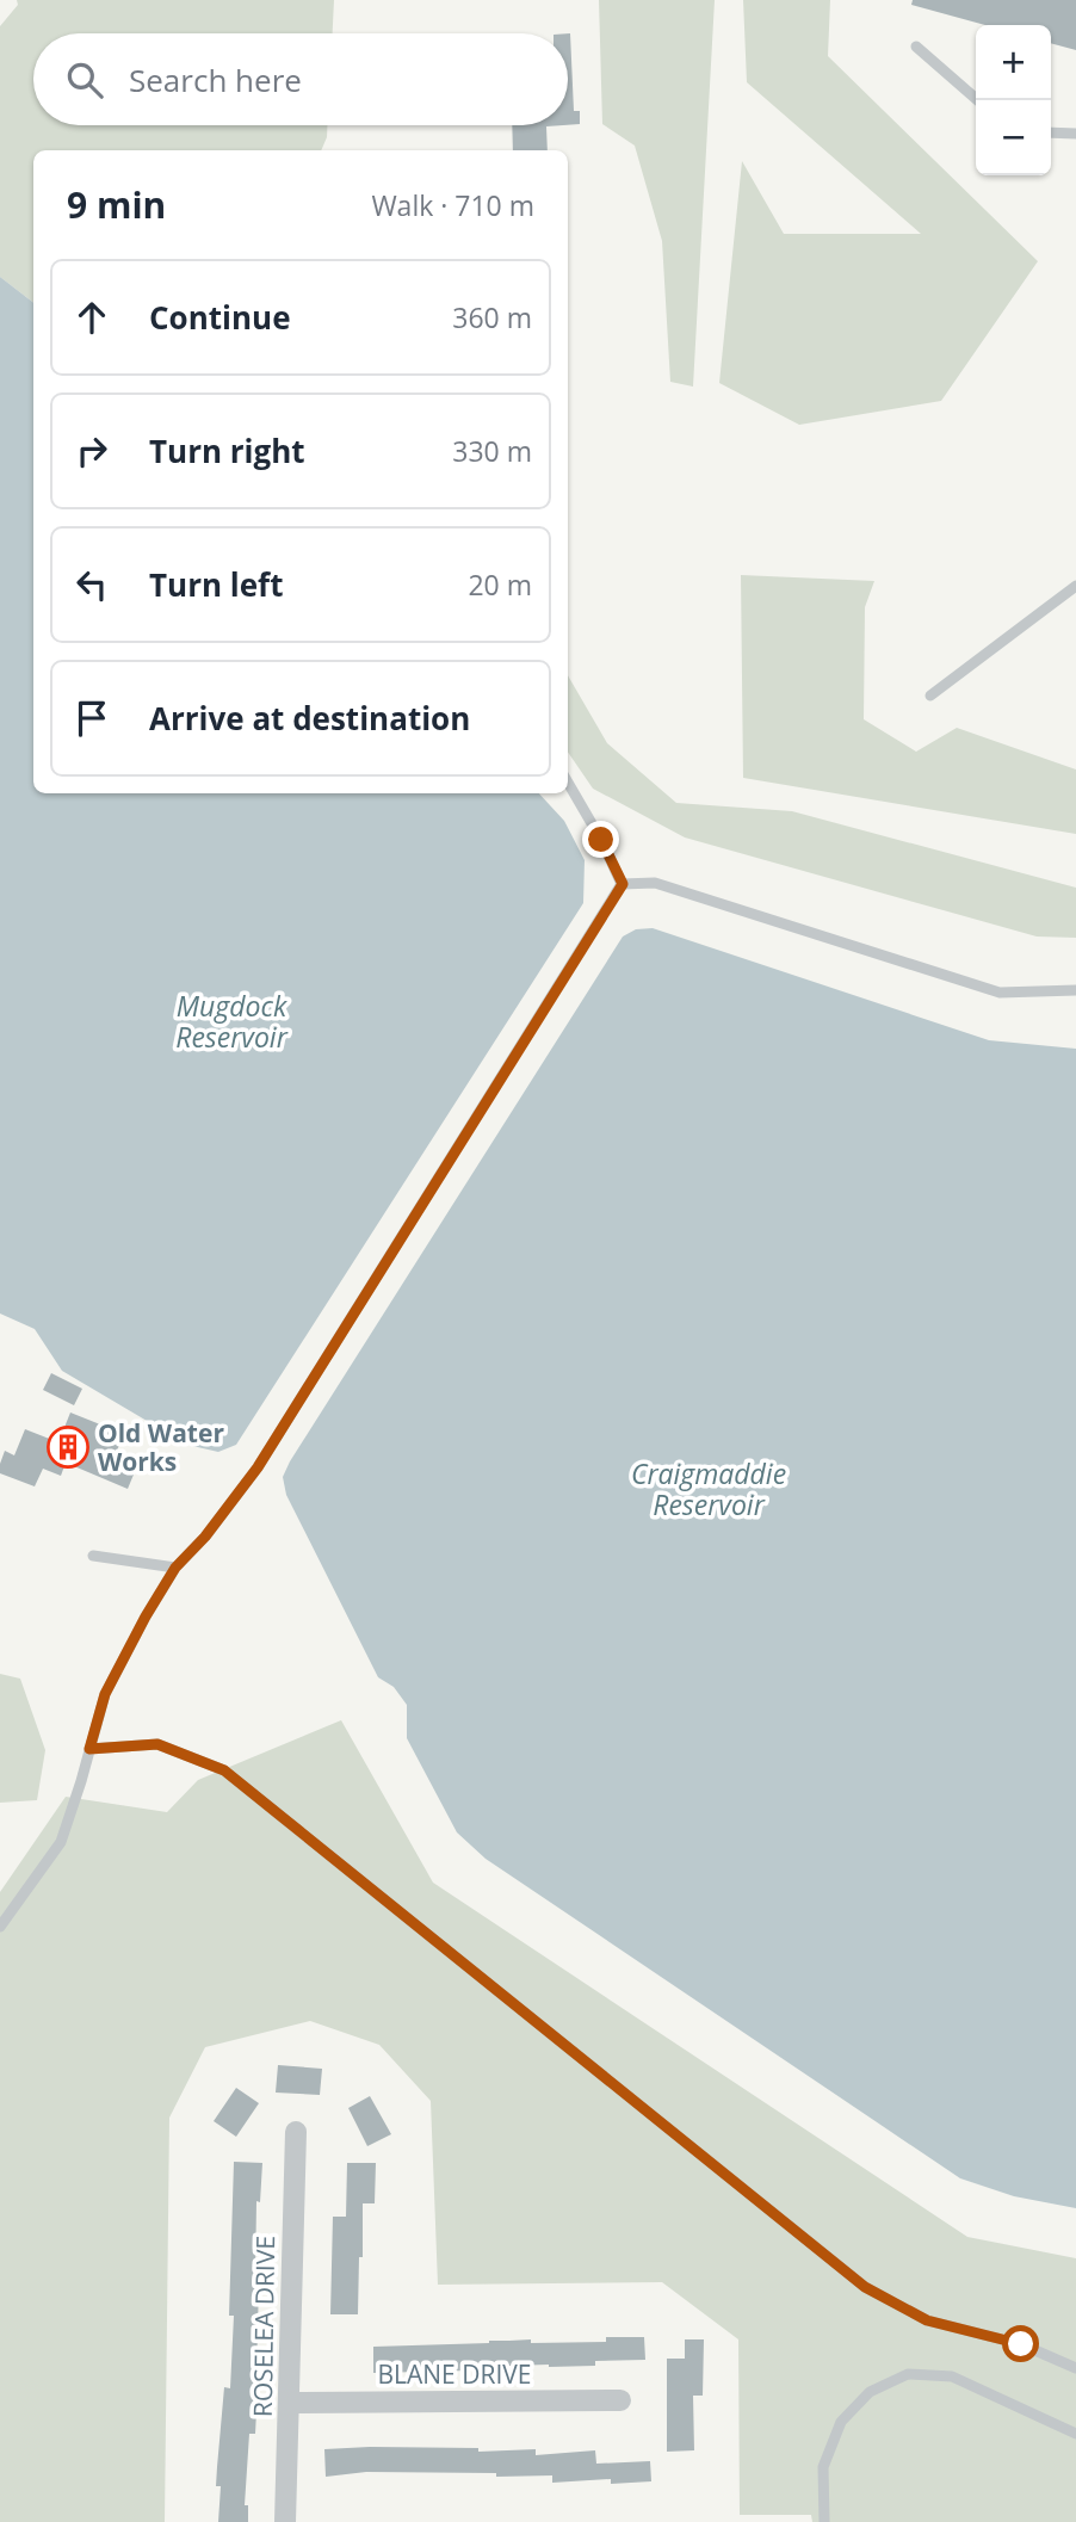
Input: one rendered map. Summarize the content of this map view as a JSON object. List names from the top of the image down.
{
  "streets": {
    "street": ["ROSELEA DRIVE", "BLANE DRIVE"]
  },
  "crossings": [
    ["ROSELEA DRIVE", "BLANE DRIVE"]
  ],
  "water": ["Mugdock Reservoir", "Craigmaddie Reservoir"],
  "places": {
    "building": ["Old Water Works"]
  },
  "page": {
    "map_buttons": ["+", "−"],
    "search": "Search here",
    "heading": ["9 min", "Walk · 710 m"],
    "list": [
      ["Continue", "360 m"],
      ["Turn right", "330 m"],
      ["Turn left", "20 m"],
      "Arrive at destination"
    ]
  }
}
